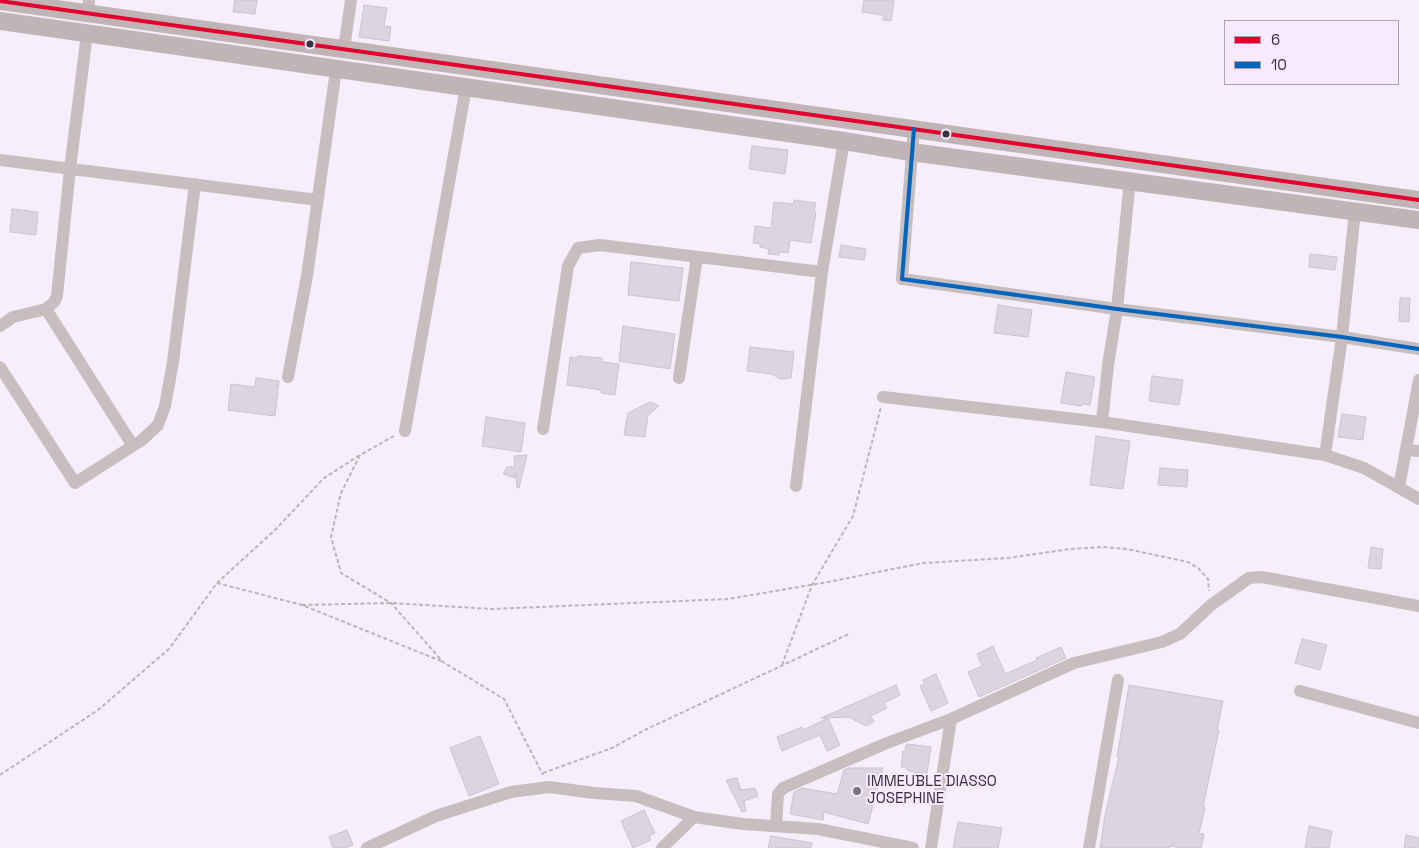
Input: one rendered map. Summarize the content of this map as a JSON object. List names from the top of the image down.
{
  "places": ["IMMEUBLE DIASSO JOSEPHINE"],
  "lines": ["transit line 6", "transit line 10"],
  "legend": ["6", "10"]
}
